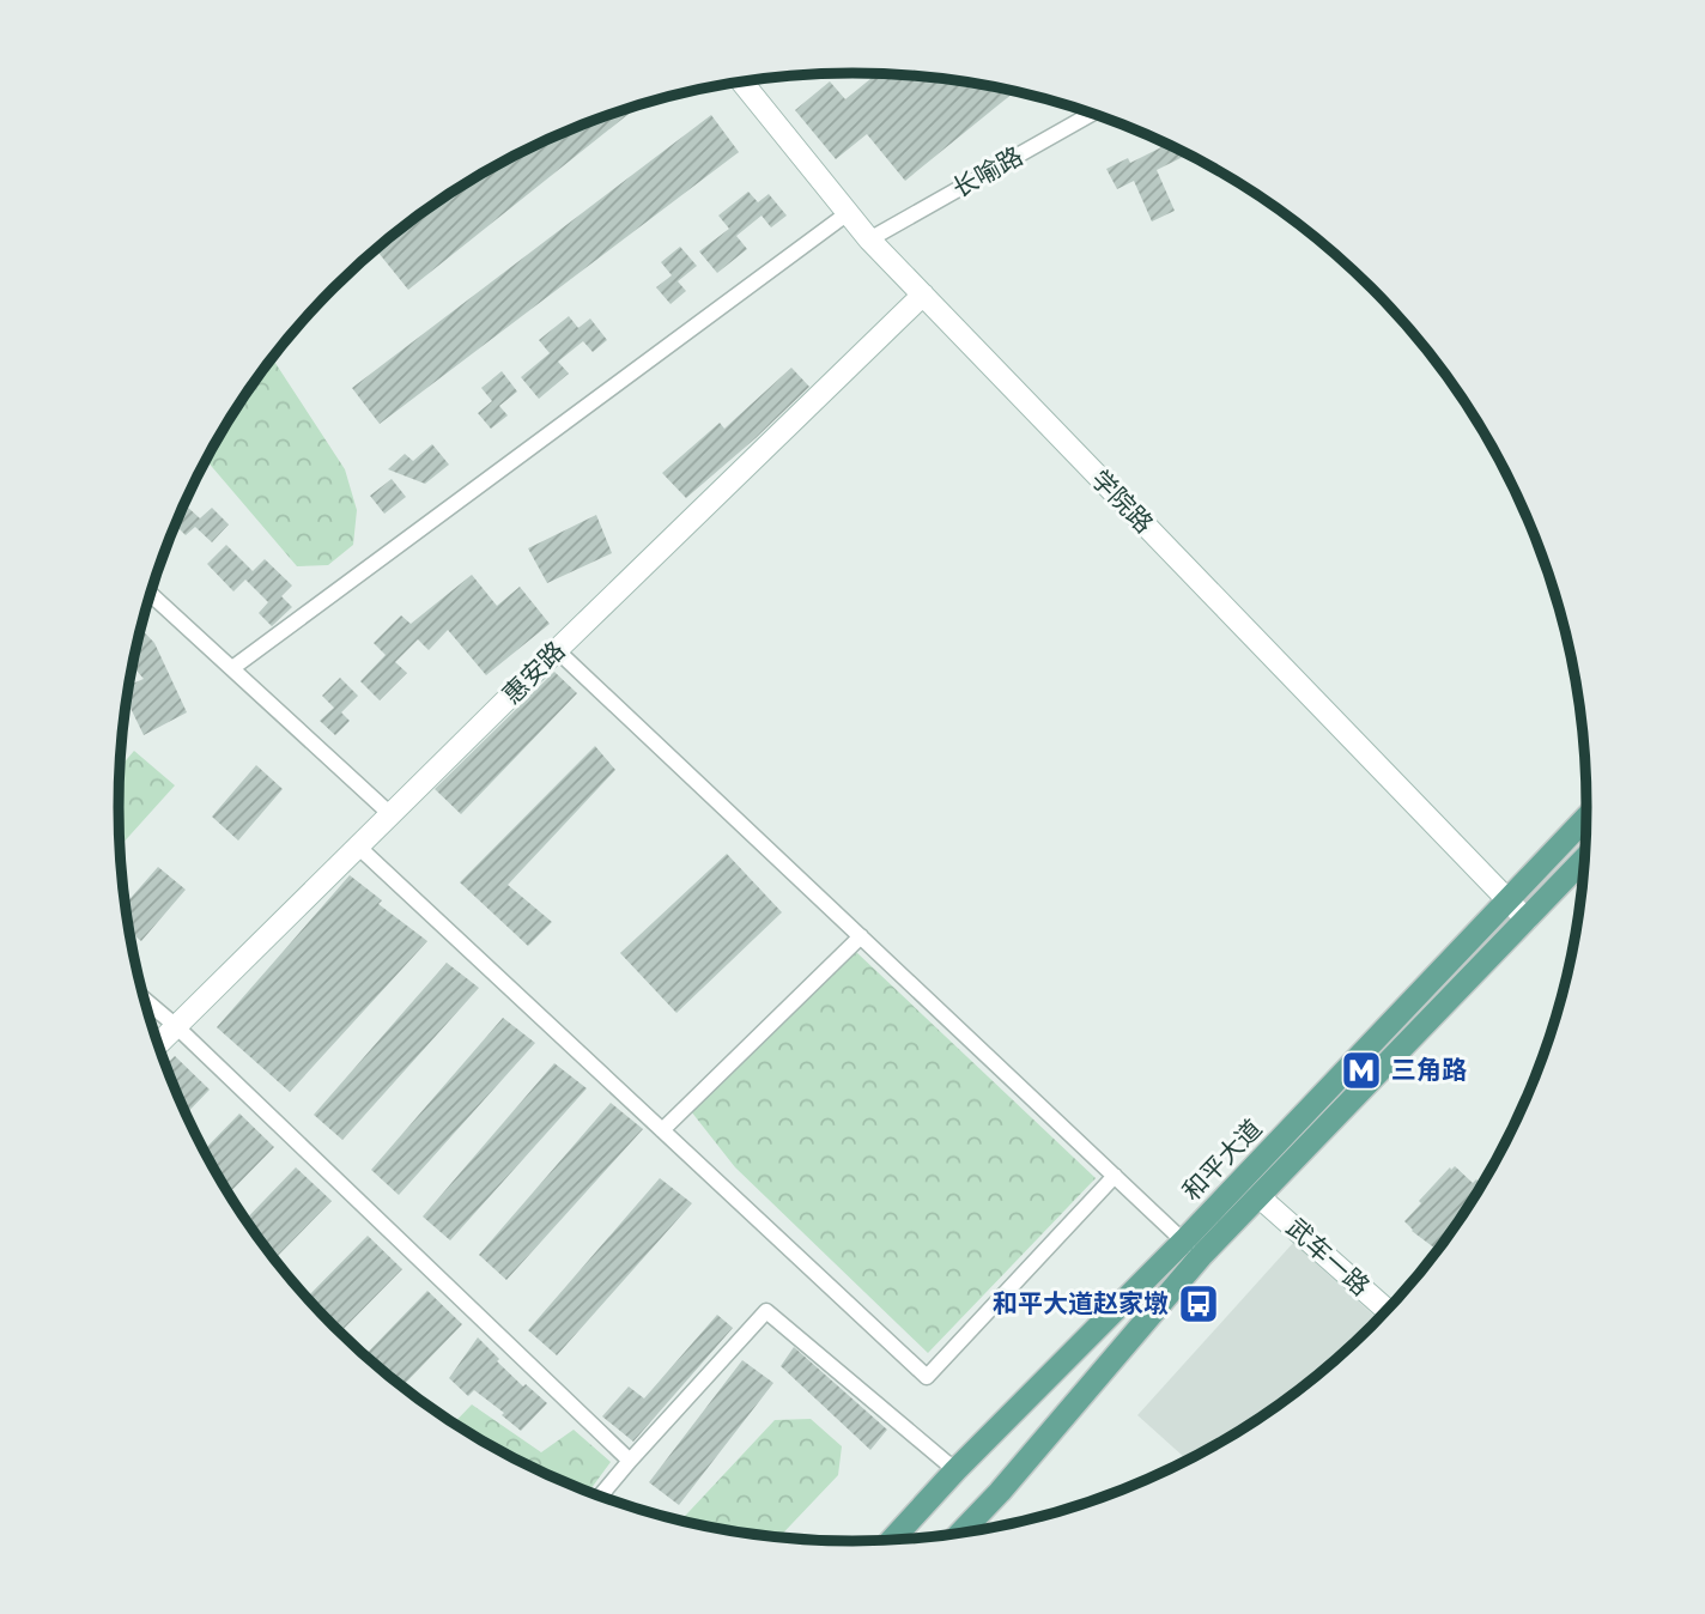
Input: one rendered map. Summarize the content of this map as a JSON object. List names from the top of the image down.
{
  "streets": {
    "main road": ["和平大道"],
    "street": [
      "长喻路",
      "学院路",
      "惠安路",
      "武车一路"
    ]
  },
  "crossings": [
    ["长喻路", "学院路"],
    ["学院路", "惠安路"],
    ["学院路", "和平大道"],
    ["和平大道", "武车一路"]
  ],
  "places": {
    "metro station": ["三角路"],
    "bus stop": ["和平大道赵家墩"]
  }
}
